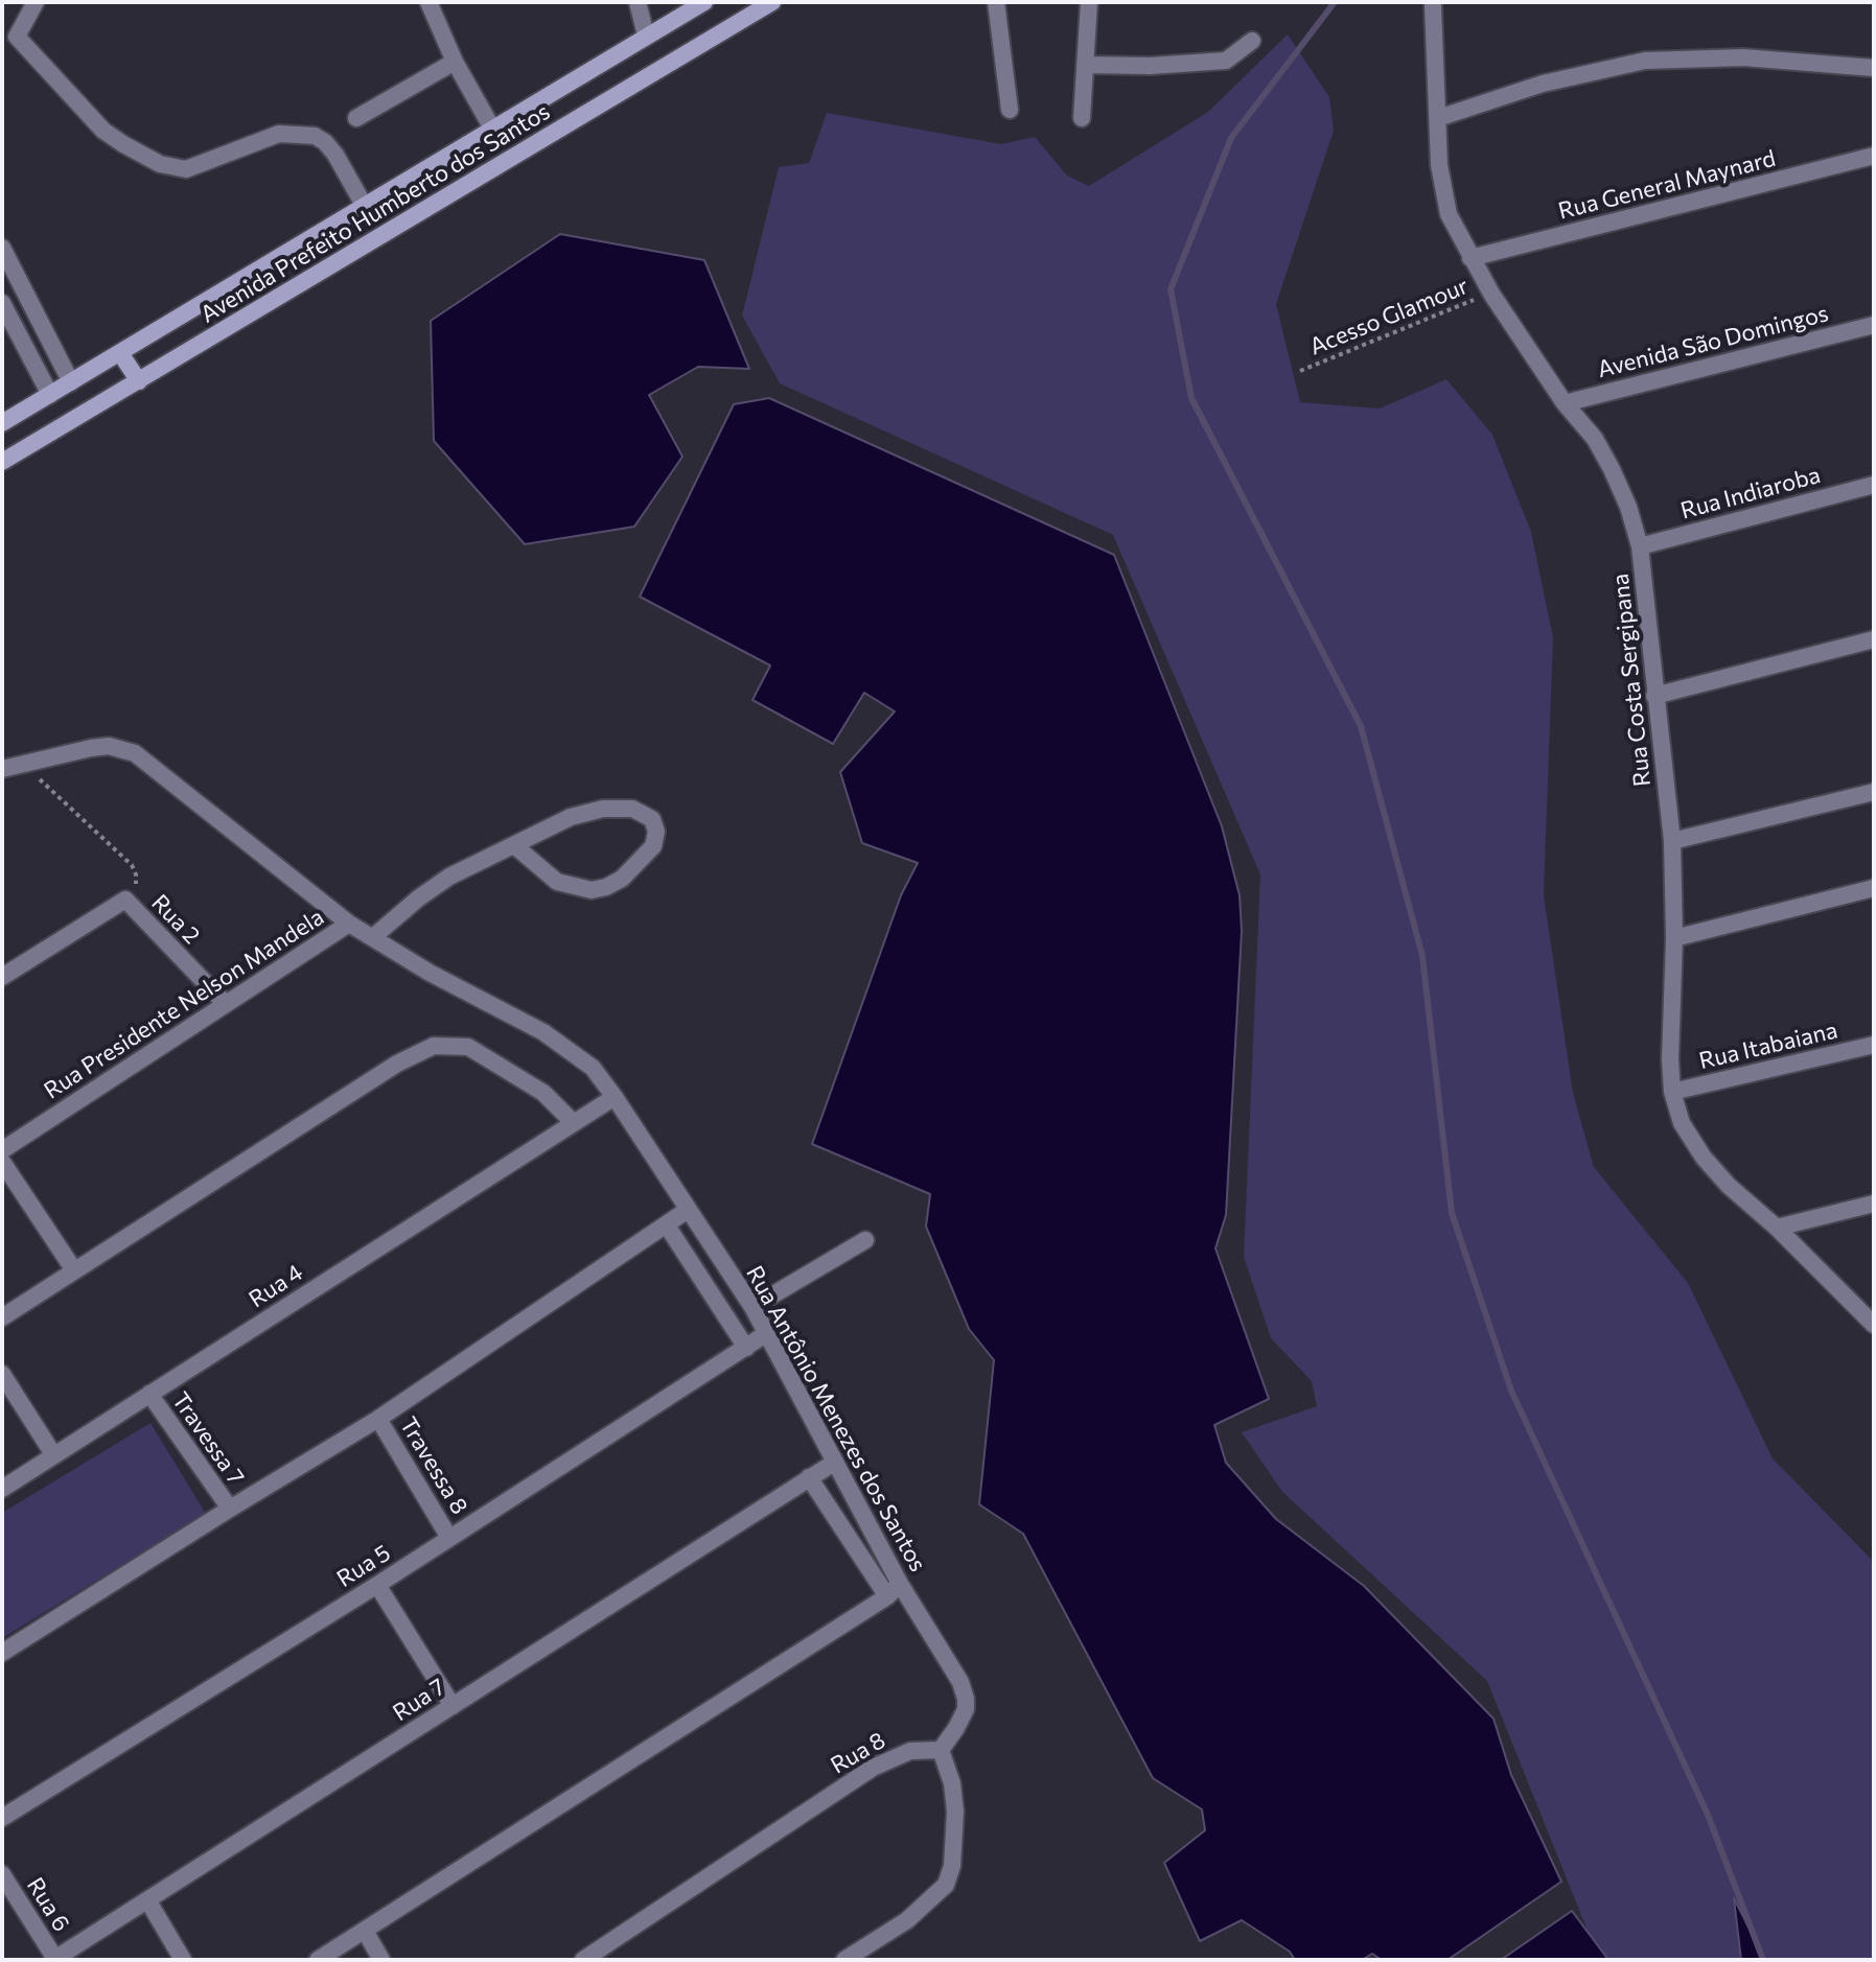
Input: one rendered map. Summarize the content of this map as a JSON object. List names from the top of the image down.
{
  "streets": {
    "street": [
      "Rua General Maynard",
      "Avenida Prefeito Humberto dos Santos",
      "Avenida São Domingos",
      "Rua Indiaroba",
      "Rua Costa Sergipana",
      "Rua 2",
      "Rua Presidente Nelson Mandela",
      "Rua Itabaiana",
      "Rua 4",
      "Rua Antônio Menezes dos Santos",
      "Travessa 7",
      "Travessa 8",
      "Rua 5",
      "Rua 7",
      "Rua 8",
      "Rua 6"
    ],
    "path": ["Acesso Glamour"]
  },
  "crossings": [
    ["Rua General Maynard", "Rua Costa Sergipana"],
    ["Acesso Glamour", "Rua Costa Sergipana"],
    ["Avenida São Domingos", "Rua Costa Sergipana"],
    ["Rua Indiaroba", "Rua Costa Sergipana"],
    ["Rua Costa Sergipana", "Rua Itabaiana"],
    ["Rua 2", "Rua Presidente Nelson Mandela"],
    ["Rua Presidente Nelson Mandela", "Rua Antônio Menezes dos Santos"],
    ["Rua 4", "Rua Antônio Menezes dos Santos"],
    ["Rua 4", "Travessa 7"],
    ["Rua Antônio Menezes dos Santos", "Rua 5"],
    ["Rua Antônio Menezes dos Santos", "Rua 7"],
    ["Rua Antônio Menezes dos Santos", "Rua 8"],
    ["Travessa 8", "Rua 5"],
    ["Rua 7", "Rua 6"]
  ]
}
